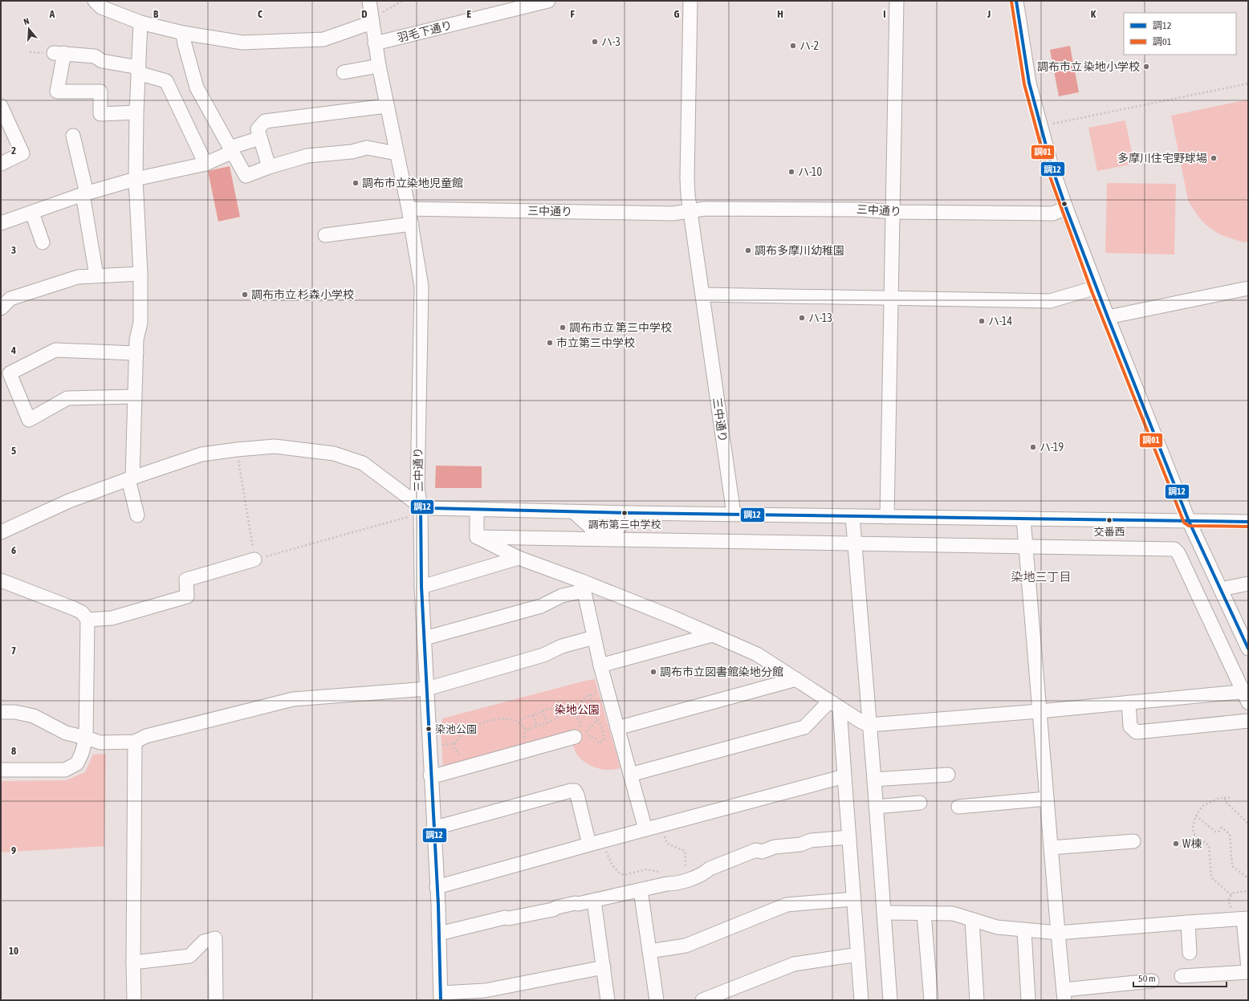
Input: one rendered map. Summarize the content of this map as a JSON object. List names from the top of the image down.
{
  "streets": {
    "street": ["羽毛下通り", "三中通り"]
  },
  "crossings": [
    ["羽毛下通り", "三中通り"]
  ],
  "districts": ["染地三丁目"],
  "parks": ["染地公園"],
  "places": [
    "ハ-3",
    "ハ-2",
    "調布市立 染地小学校",
    "多摩川住宅野球場",
    "ハ-10",
    "調布市立染地児童館",
    "調布多摩川幼稚園",
    "調布市立 杉森小学校",
    "ハ-13",
    "ハ-14",
    "調布市立 第三中学校",
    "市立第三中学校",
    "ハ-19",
    "調布第三中学校",
    "交番西",
    "調布市立図書館染地分館",
    "染池公園",
    "W棟"
  ],
  "lines": ["transit line 調12", "transit line 調01"],
  "legend": ["調12", "調01"],
  "scale_bar": "50 m",
  "north": "top",
  "grid": {
    "columns": [
      "A",
      "B",
      "C",
      "D",
      "E",
      "F",
      "G",
      "H",
      "I",
      "J",
      "K"
    ],
    "rows": [
      "2",
      "3",
      "4",
      "5",
      "6",
      "7",
      "8",
      "9",
      "10"
    ]
  }
}
